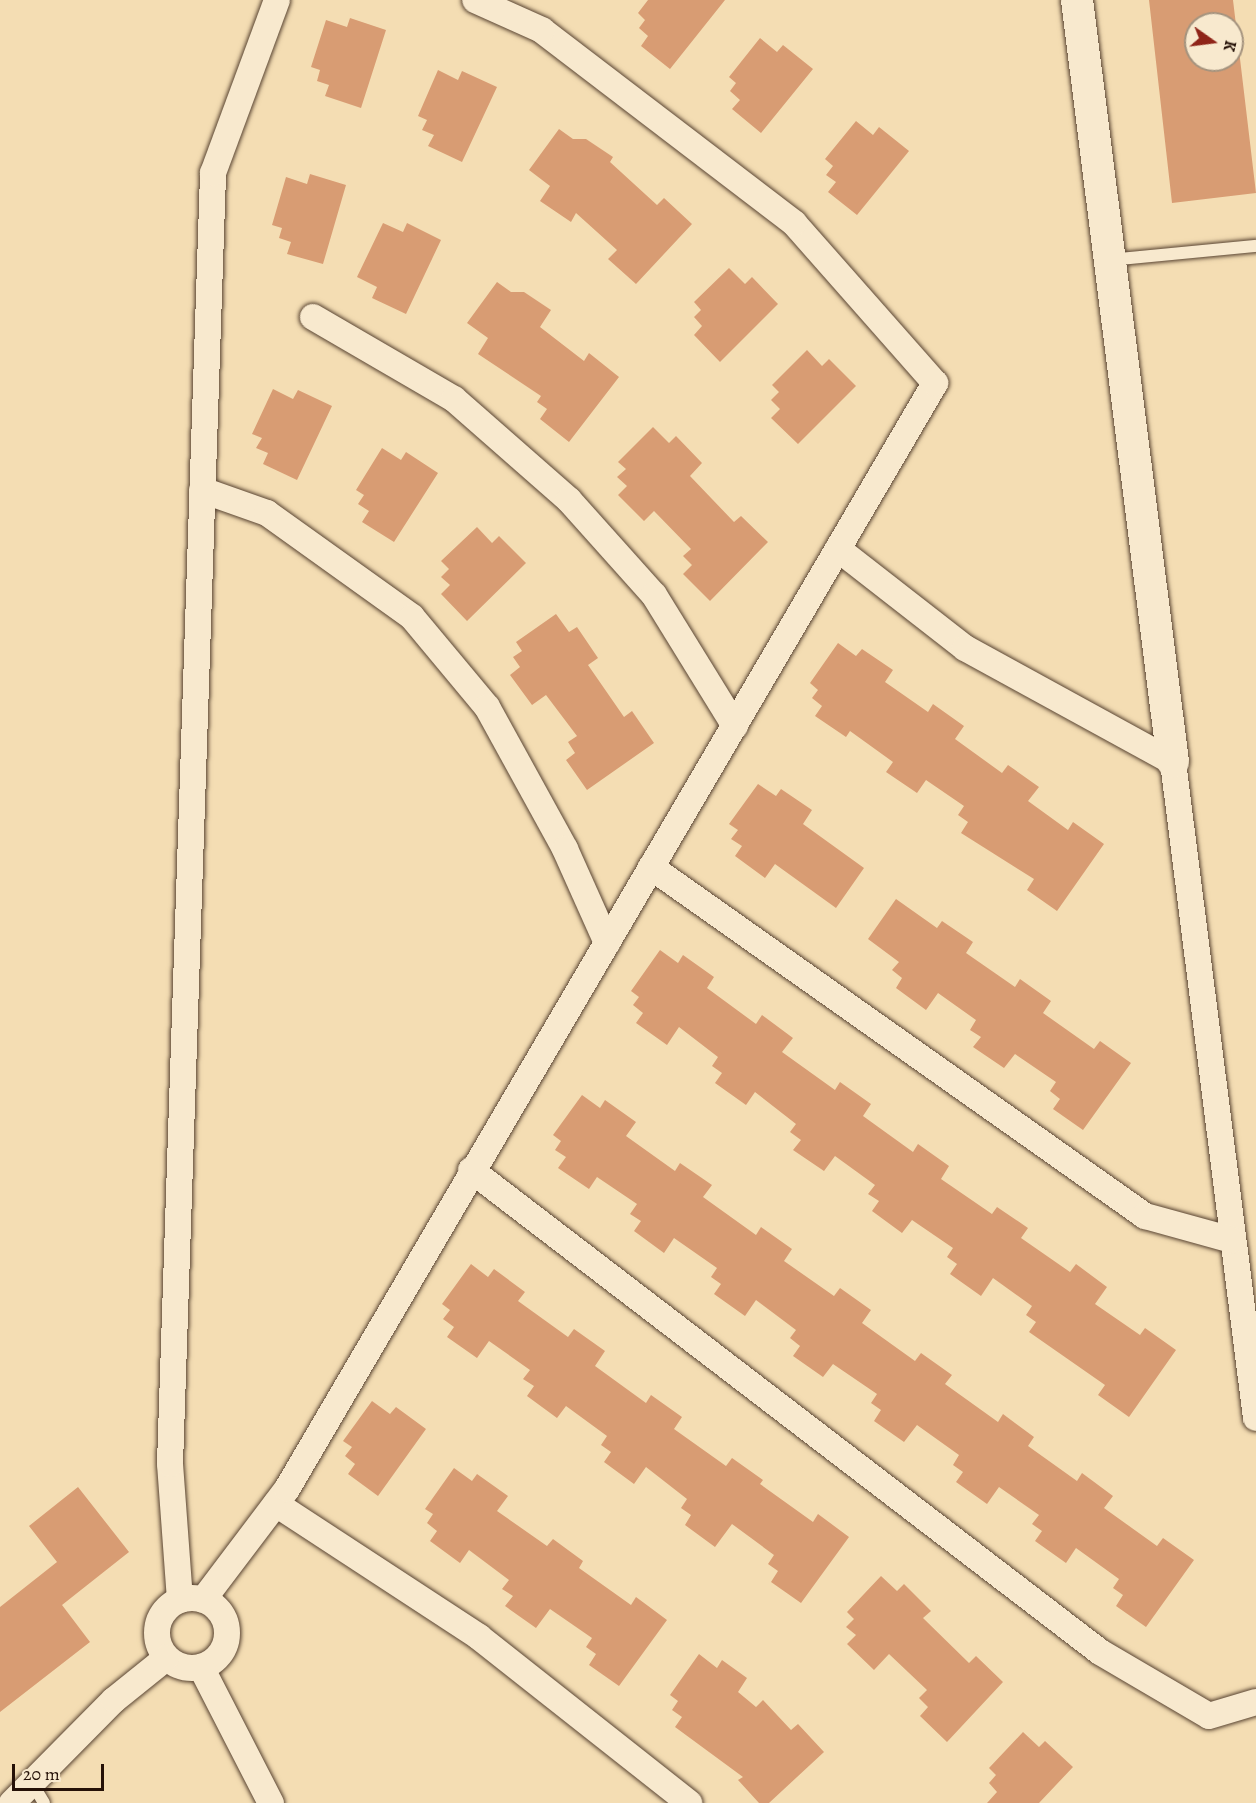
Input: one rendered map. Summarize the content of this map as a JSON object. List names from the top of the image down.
{
  "scale_bar": "20 m",
  "north": "right"
}
